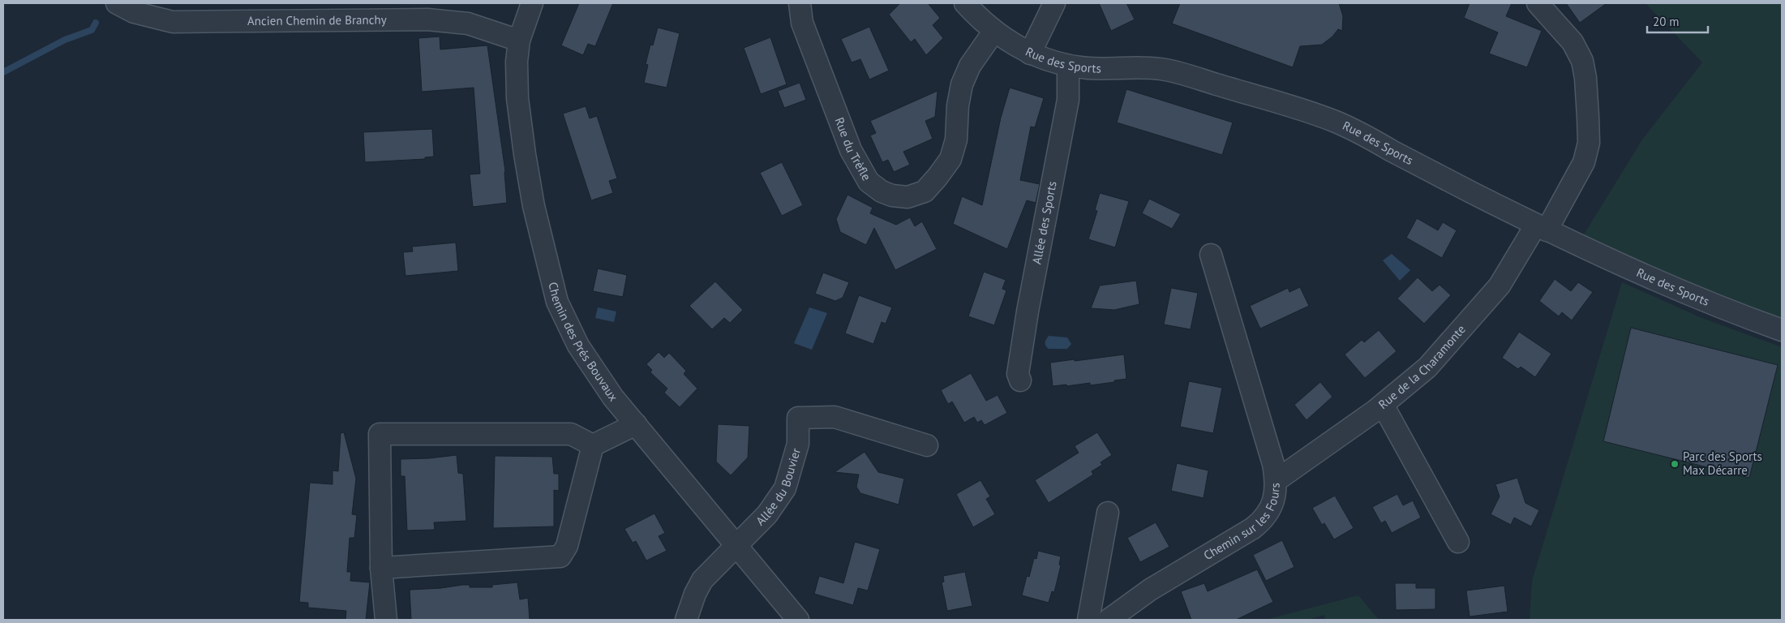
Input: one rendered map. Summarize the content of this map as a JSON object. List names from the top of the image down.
{
  "streets": {
    "street": [
      "Ancien Chemin de Branchy",
      "Rue des Sports",
      "Rue du Trèfle",
      "Allée des Sports",
      "Chemin des Prés Bouvaux",
      "Rue de la Charamonte",
      "Allée du Bouvier",
      "Chemin sur les Fours"
    ]
  },
  "crossings": [
    ["Ancien Chemin de Branchy", "Chemin des Prés Bouvaux"],
    ["Rue des Sports", "Rue du Trèfle"],
    ["Rue des Sports", "Allée des Sports"],
    ["Rue des Sports", "Rue de la Charamonte"],
    ["Chemin des Prés Bouvaux", "Allée du Bouvier"],
    ["Rue de la Charamonte", "Chemin sur les Fours"]
  ],
  "places": ["Parc des Sports Max Décarre"],
  "scale_bar": "20 m"
}
